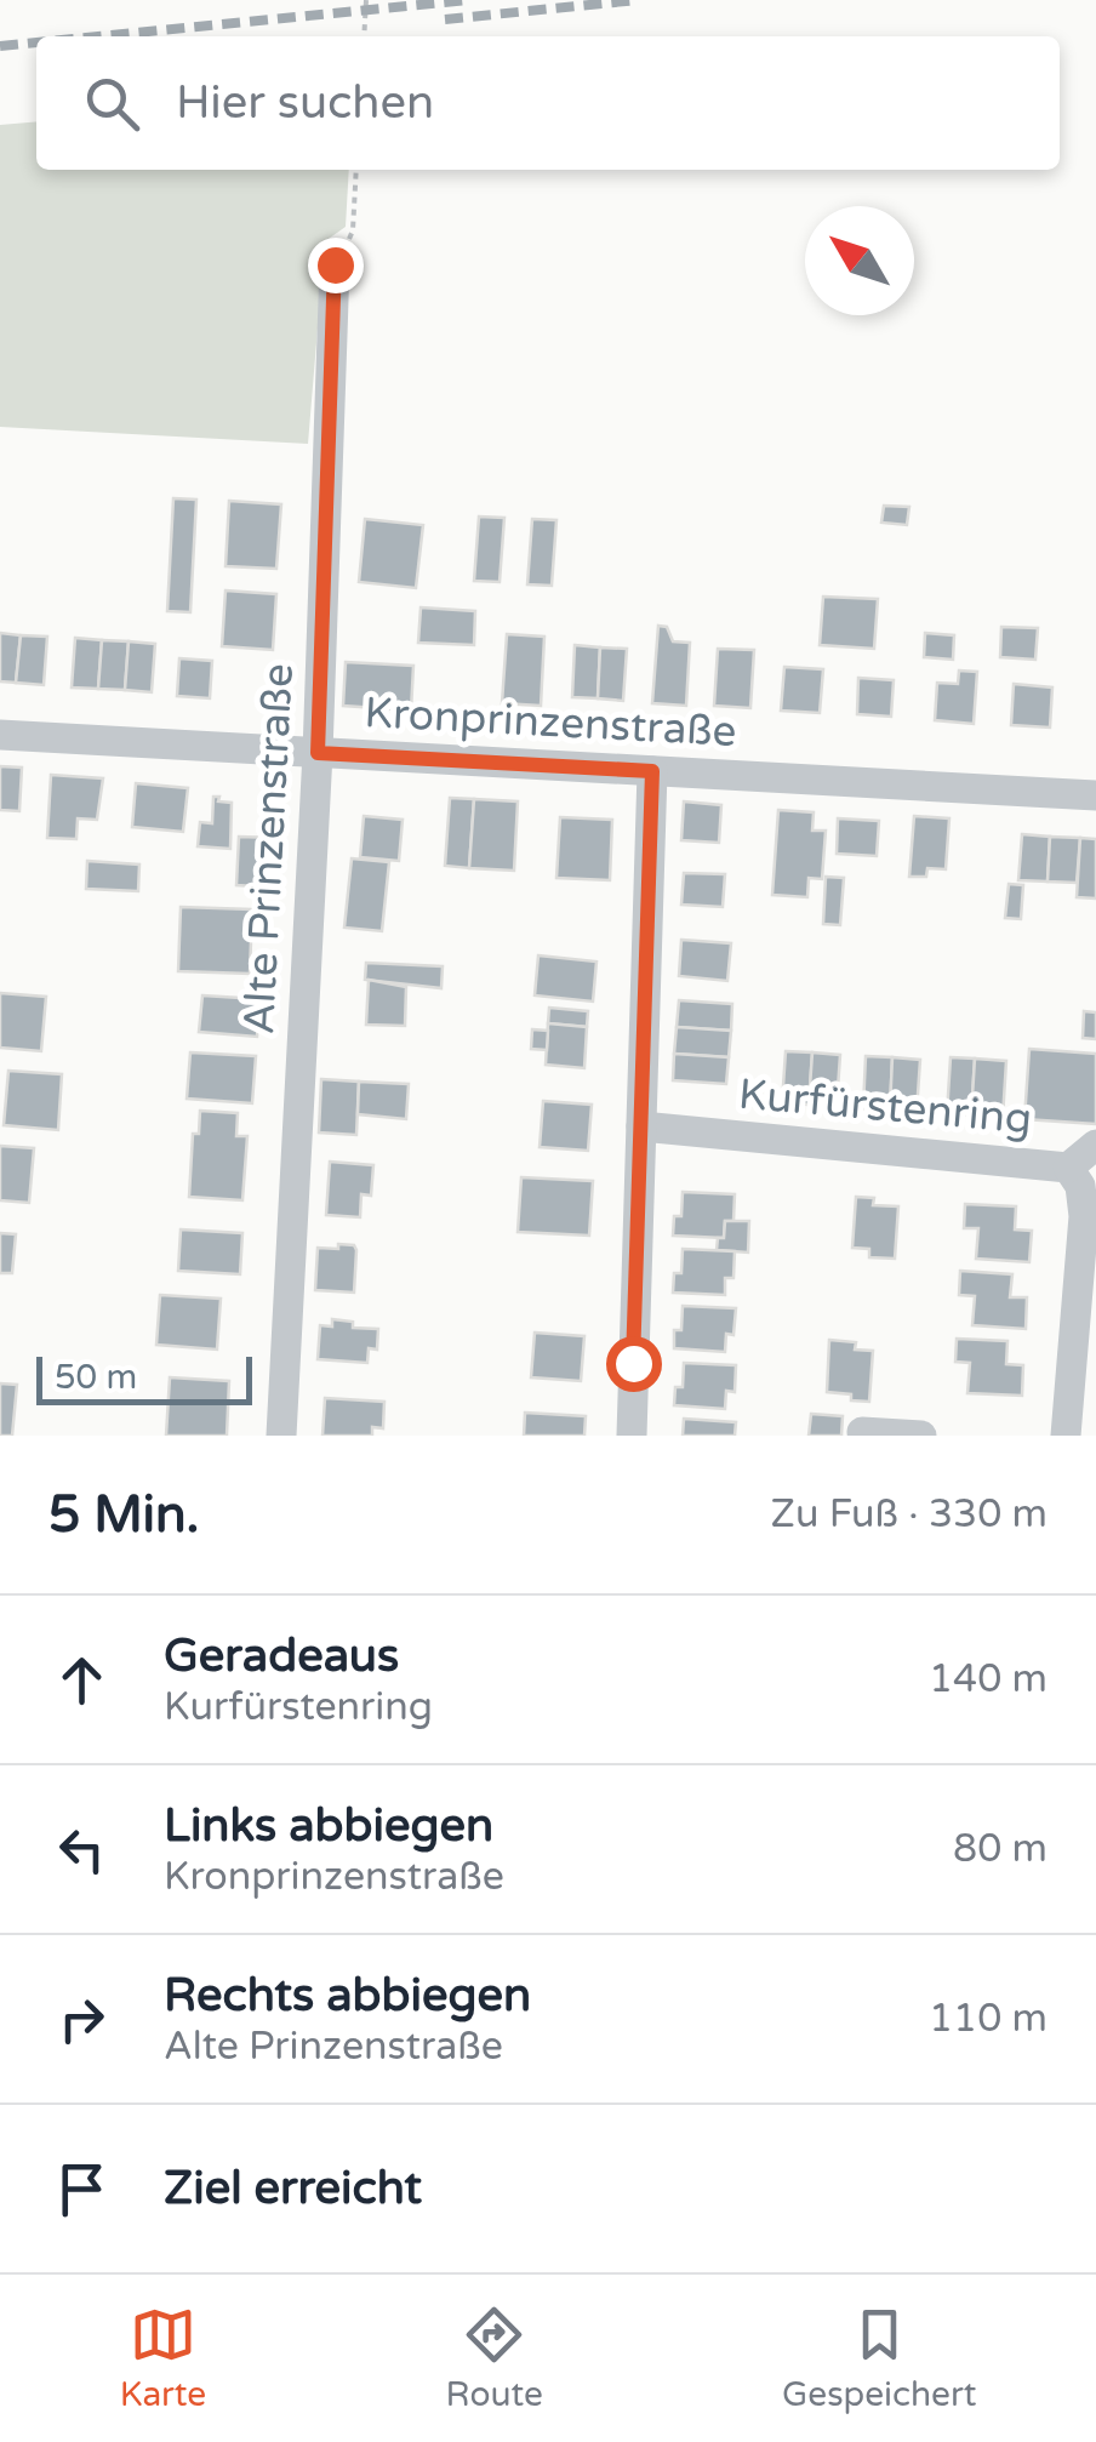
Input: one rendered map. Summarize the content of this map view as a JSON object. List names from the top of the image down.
{
  "streets": {
    "street": ["Kronprinzenstraße", "Alte Prinzenstraße", "Kurfürstenring"]
  },
  "crossings": [
    ["Kronprinzenstraße", "Alte Prinzenstraße"]
  ],
  "scale_bar": "50 m",
  "north": "top left",
  "page": {
    "search": "Hier suchen",
    "scale": "50 m",
    "heading": ["5 Min.", "Zu Fuß · 330 m"],
    "list": [
      ["Geradeaus", "Kurfürstenring", "140 m"],
      ["Links abbiegen", "Kronprinzenstraße", "80 m"],
      ["Rechts abbiegen", "Alte Prinzenstraße", "110 m"],
      "Ziel erreicht"
    ],
    "nav": ["Karte", "Route", "Gespeichert"]
  }
}
